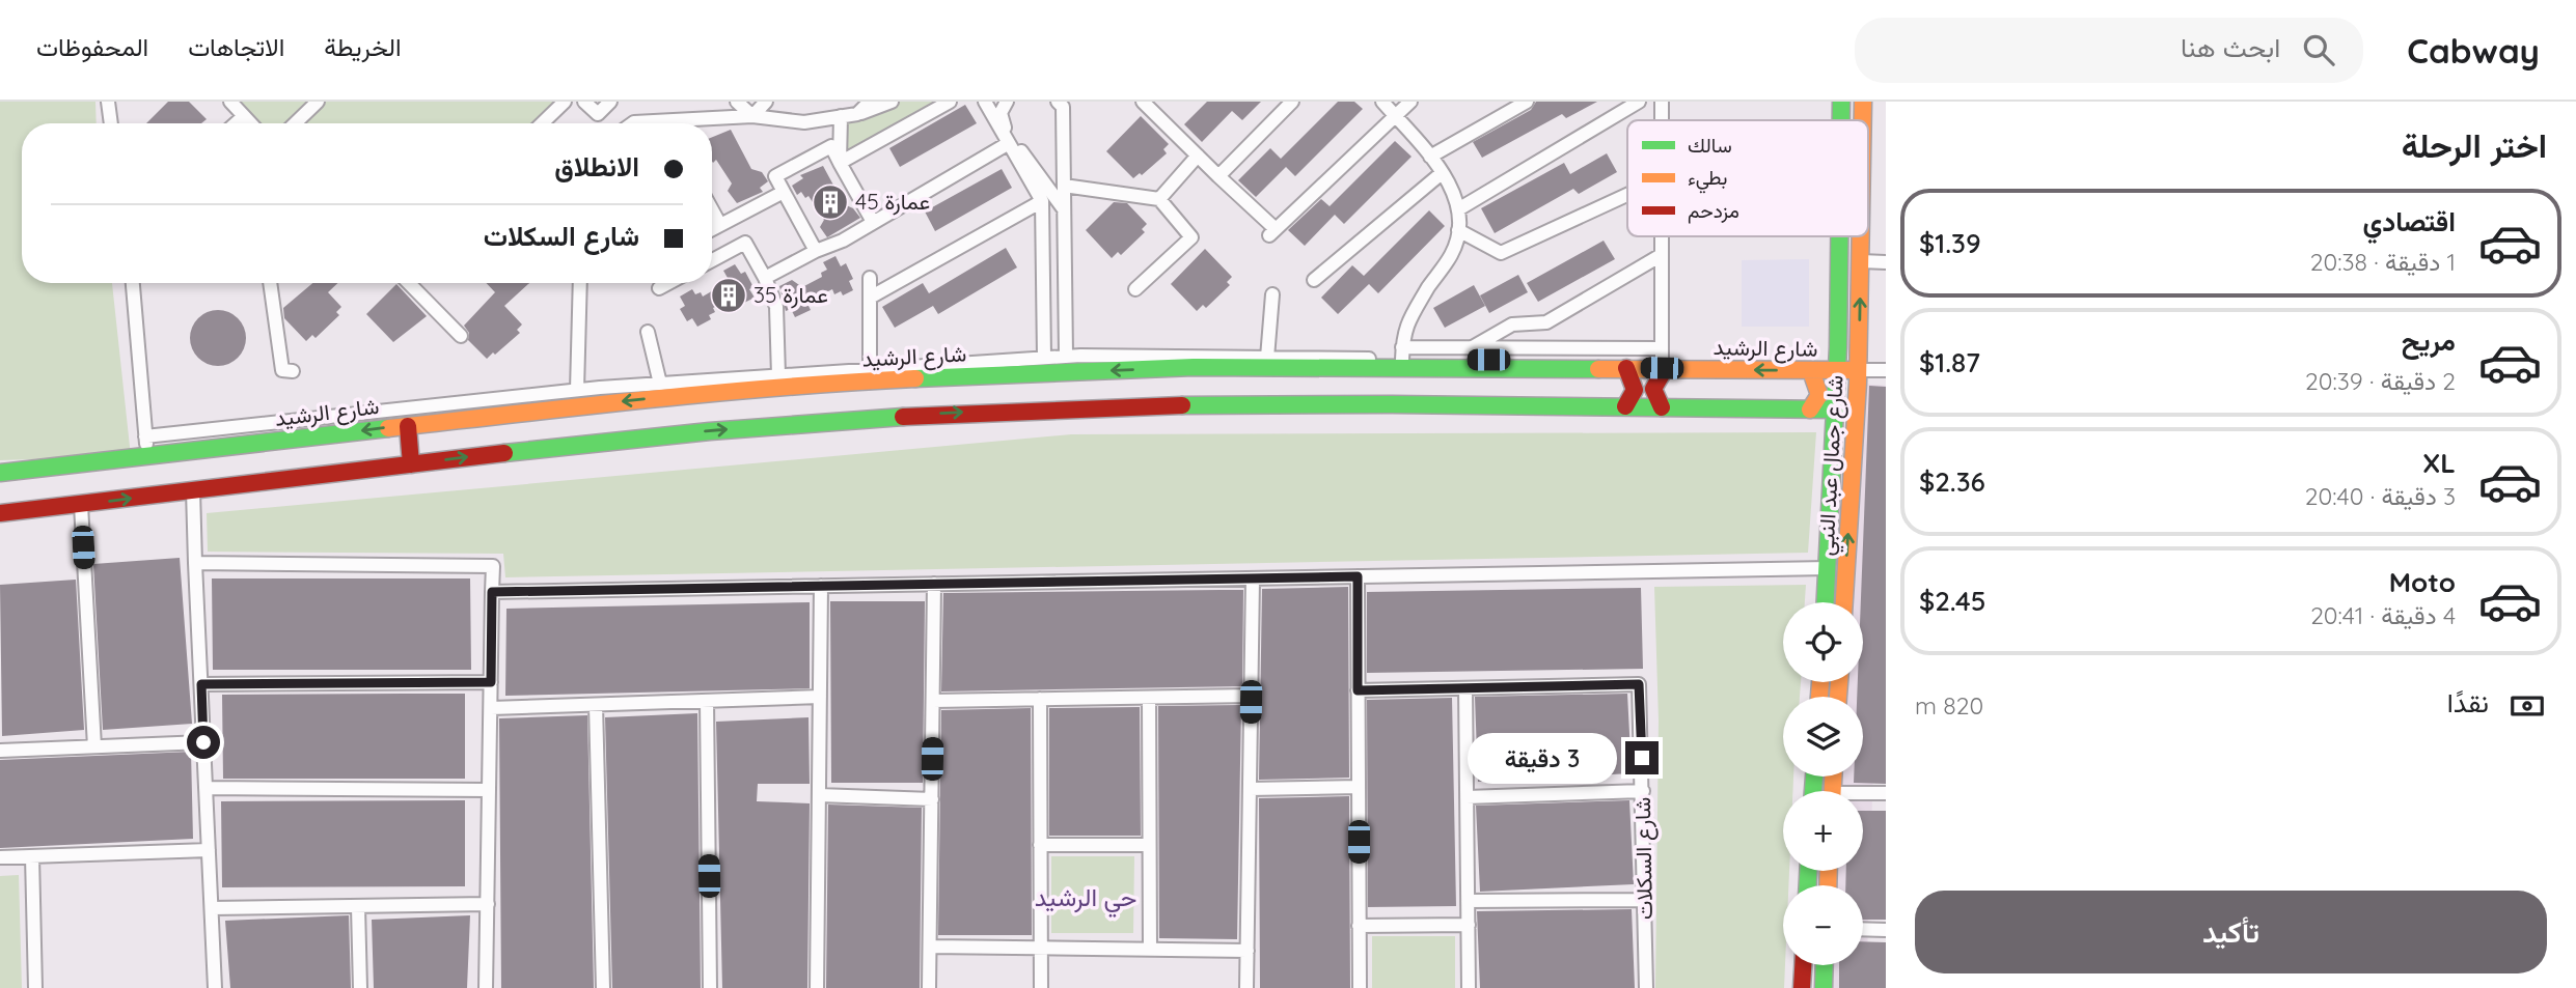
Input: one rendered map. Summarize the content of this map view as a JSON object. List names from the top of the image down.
{
  "streets": {
    "street": ["شارع الرشيد", "شارع جمال عبد النبي", "شارع السكلات"]
  },
  "crossings": [
    ["شارع الرشيد", "شارع جمال عبد النبي"]
  ],
  "districts": ["حي الرشيد"],
  "places": {
    "building": ["عمارة 45", "عمارة 35"]
  },
  "legend": ["سالك", "بطيء", "مزدحم"],
  "page": {
    "header": "Cabway",
    "search": "ابحث هنا",
    "nav": ["الخريطة", "الاتجاهات", "المحفوظات"],
    "heading": "اختر الرحلة",
    "banner": ["الانطلاق", "شارع السكلات"],
    "list": [
      {
        "name": "اقتصادي",
        "note": "1 دقيقة · 20:38",
        "value": "$1.39"
      },
      {
        "name": "مريح",
        "note": "2 دقيقة · 20:39",
        "value": "$1.87"
      },
      {
        "name": "XL",
        "note": "3 دقيقة · 20:40",
        "value": "$2.36"
      },
      {
        "name": "Moto",
        "note": "4 دقيقة · 20:41",
        "value": "$2.45"
      }
    ],
    "map_buttons": ["+", "−"],
    "pay": ["نقدًا", "820 m"],
    "bubble": "3 دقيقة",
    "buttons": "تأكيد"
  }
}
